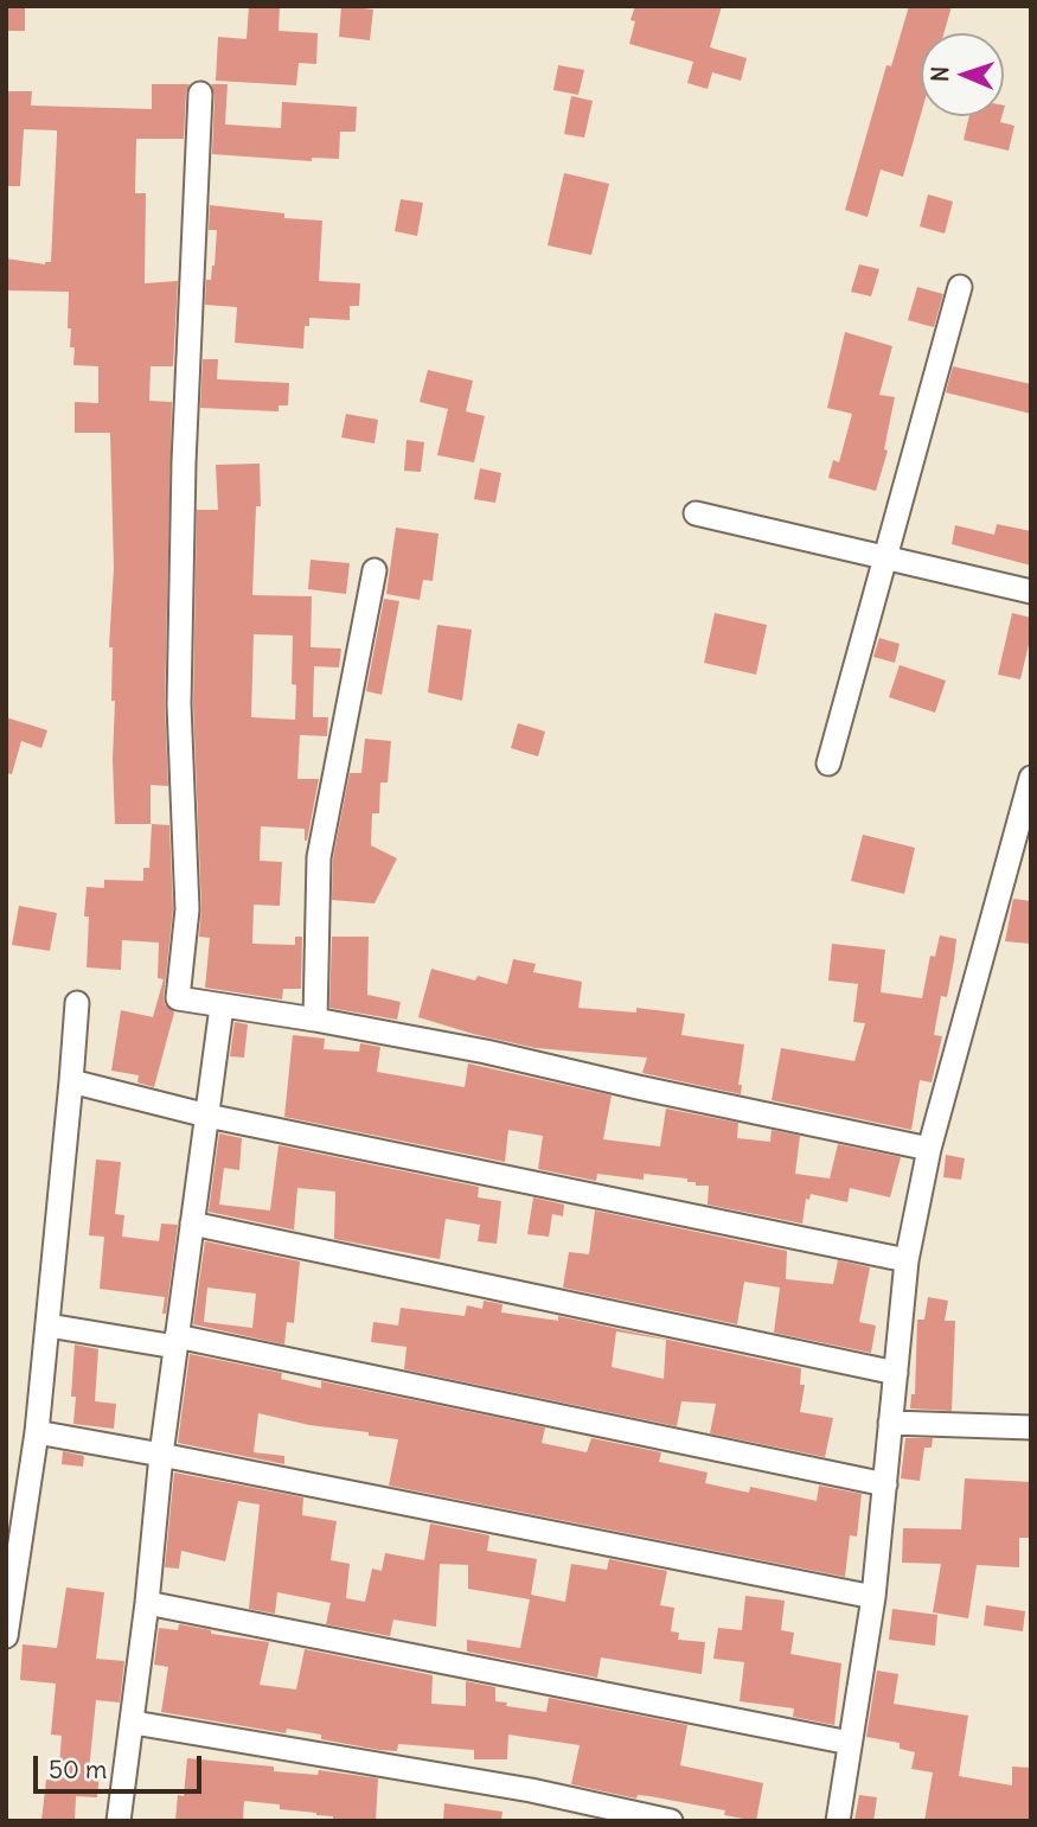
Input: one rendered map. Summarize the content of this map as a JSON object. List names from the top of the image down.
{
  "scale_bar": "50 m",
  "north": "left"
}
